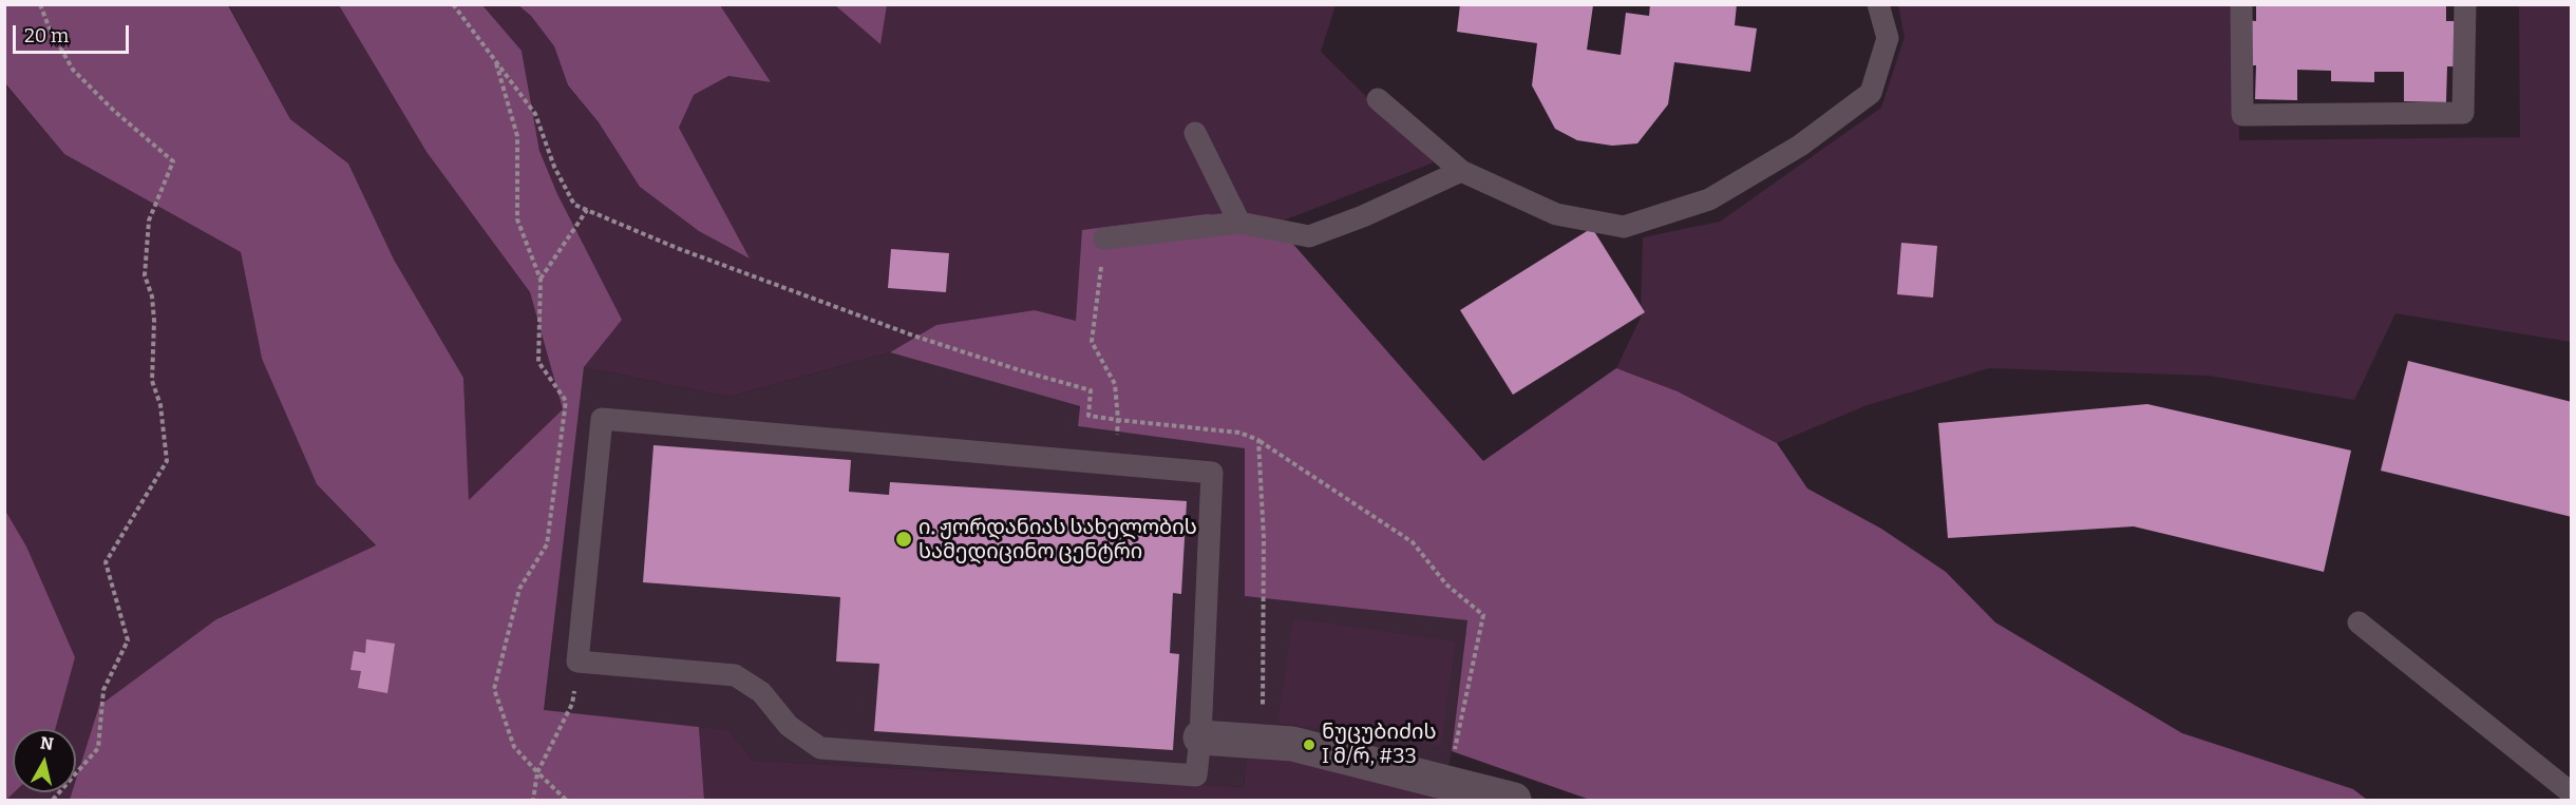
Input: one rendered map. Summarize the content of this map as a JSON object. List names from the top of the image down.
{
  "places": ["ი. ჟორდანიას სახელობის სამედიცინო ცენტრი", "ნუცუბიძის I მ/რ, #33"],
  "scale_bar": "20 m",
  "north": "top"
}
